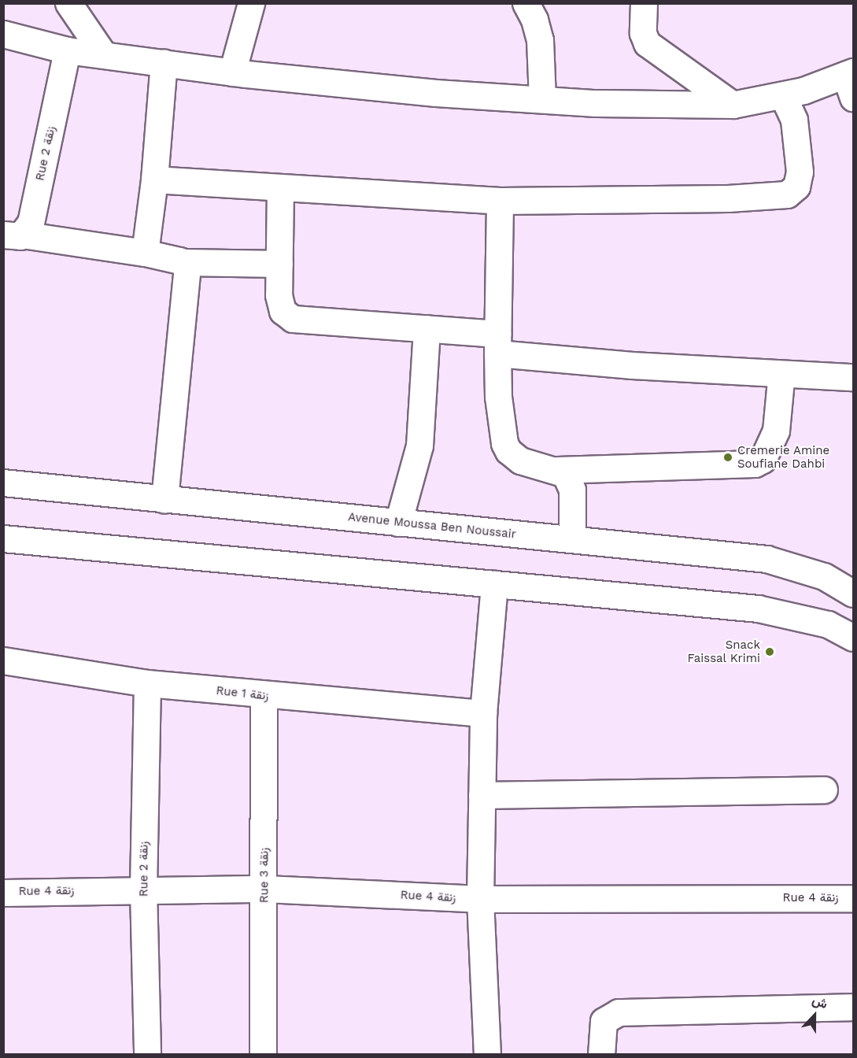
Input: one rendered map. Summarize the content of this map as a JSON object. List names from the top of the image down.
{
  "streets": {
    "street": [
      "Rue 2 زنقة",
      "Avenue Moussa Ben Noussair",
      "Rue 1 زنقة",
      "Rue 3 زنقة",
      "Rue 4 زنقة"
    ]
  },
  "crossings": [
    ["Rue 2 زنقة", "Rue 1 زنقة"],
    ["Rue 2 زنقة", "Rue 4 زنقة"],
    ["Rue 1 زنقة", "Rue 3 زنقة"],
    ["Rue 3 زنقة", "Rue 4 زنقة"]
  ],
  "places": ["Cremerie Amine Soufiane Dahbi", "Snack Faissal Krimi"],
  "north": "top"
}
